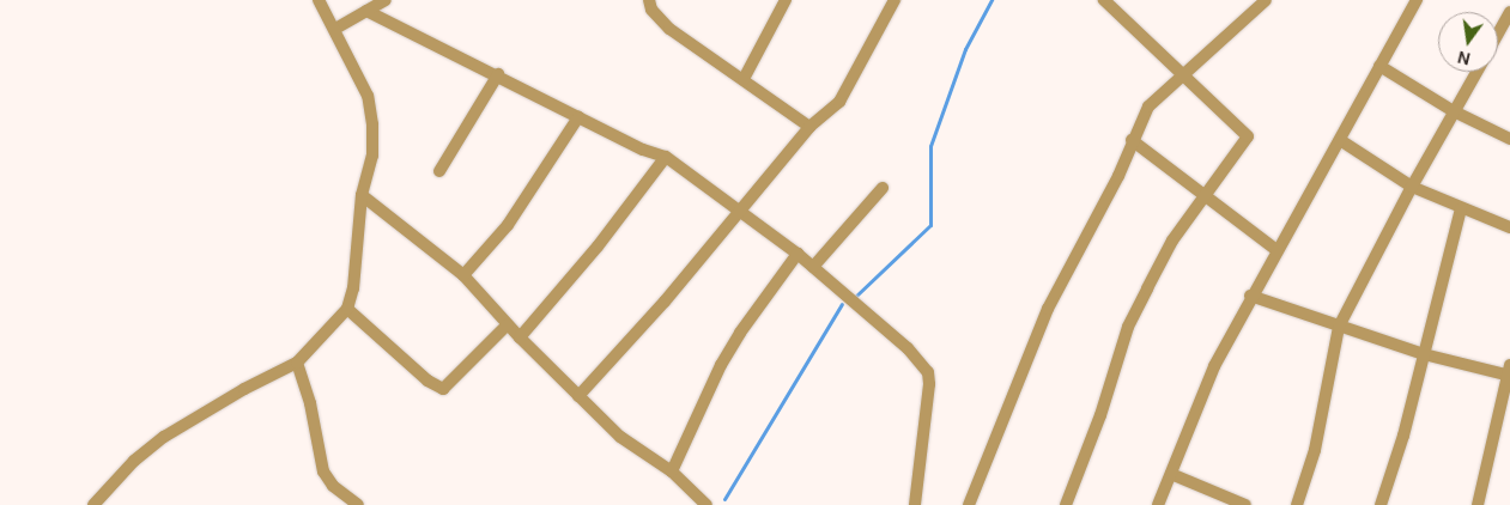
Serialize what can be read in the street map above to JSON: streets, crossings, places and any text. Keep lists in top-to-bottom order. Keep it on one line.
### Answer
{"north":"bottom"}
